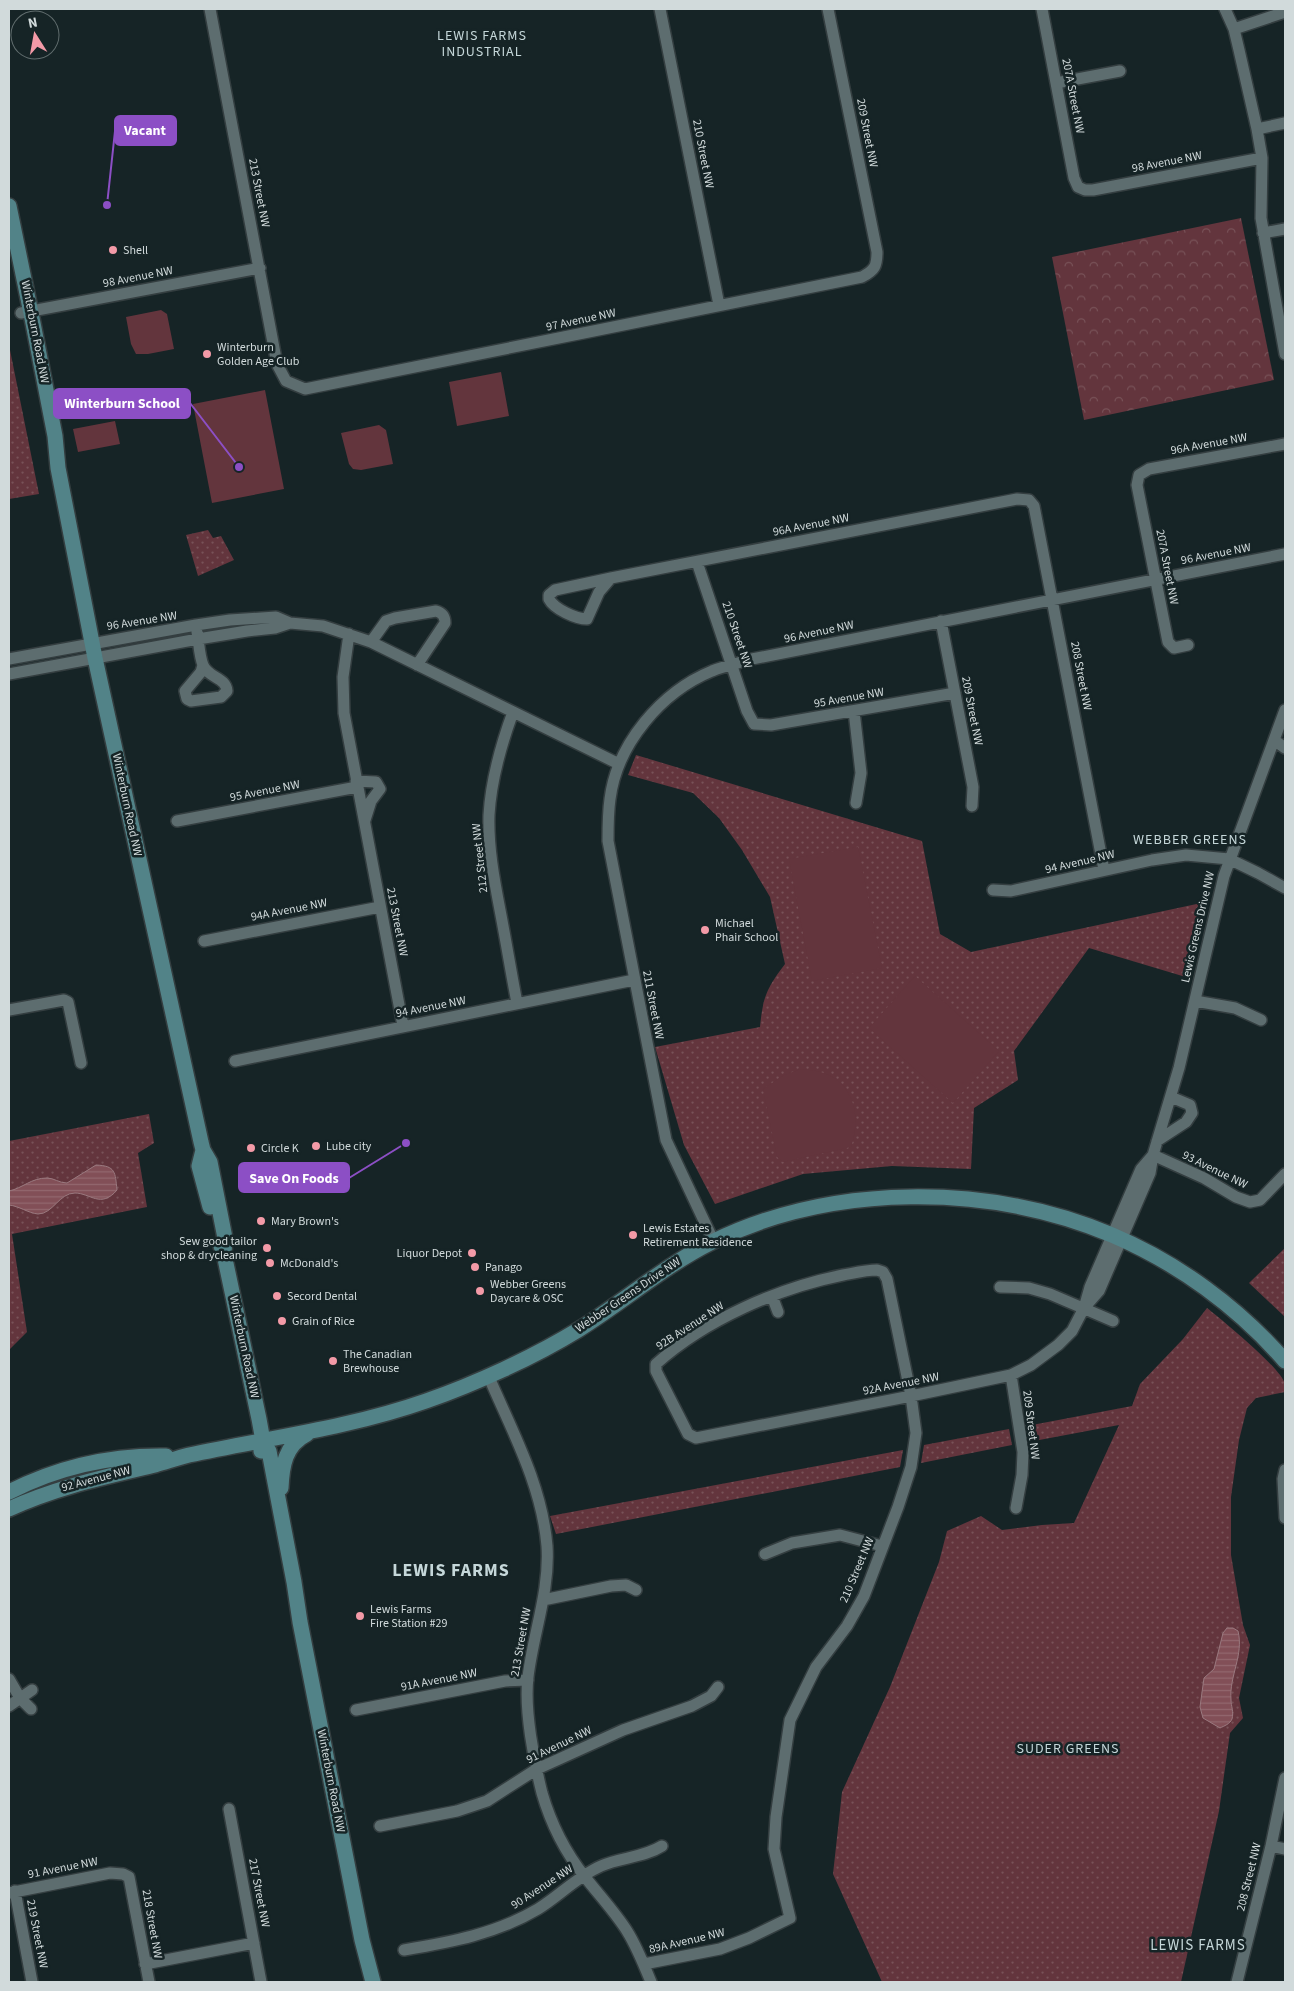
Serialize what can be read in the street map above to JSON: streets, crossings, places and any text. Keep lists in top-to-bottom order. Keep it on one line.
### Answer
{"streets":{"main road":["Winterburn Road NW","Webber Greens Drive NW","92 Avenue NW"],"street":["207A Street NW","209 Street NW","210 Street NW","98 Avenue NW","213 Street NW","97 Avenue NW","96A Avenue NW","96 Avenue NW","208 Street NW","95 Avenue NW","212 Street NW","94 Avenue NW","94A Avenue NW","Lewis Greens Drive NW","211 Street NW","93 Avenue NW","92B Avenue NW","92A Avenue NW","91A Avenue NW","91 Avenue NW","90 Avenue NW","217 Street NW","218 Street NW","219 Street NW","89A Avenue NW"]},"crossings":[["207A Street NW","98 Avenue NW"],["207A Street NW","96A Avenue NW"],["207A Street NW","96 Avenue NW"],["209 Street NW","97 Avenue NW"],["209 Street NW","96 Avenue NW"],["209 Street NW","95 Avenue NW"],["209 Street NW","92A Avenue NW"],["210 Street NW","97 Avenue NW"],["210 Street NW","96A Avenue NW"],["210 Street NW","96 Avenue NW"],["210 Street NW","95 Avenue NW"],["210 Street NW","92B Avenue NW"],["210 Street NW","92A Avenue NW"],["210 Street NW","89A Avenue NW"],["98 Avenue NW","213 Street NW"],["98 Avenue NW","Winterburn Road NW"],["213 Street NW","97 Avenue NW"],["213 Street NW","96 Avenue NW"],["213 Street NW","95 Avenue NW"],["213 Street NW","94 Avenue NW"],["213 Street NW","94A Avenue NW"],["213 Street NW","Webber Greens Drive NW"],["213 Street NW","91A Avenue NW"],["213 Street NW","91 Avenue NW"],["213 Street NW","90 Avenue NW"],["213 Street NW","89A Avenue NW"],["Winterburn Road NW","96 Avenue NW"],["Winterburn Road NW","Webber Greens Drive NW"],["Winterburn Road NW","92 Avenue NW"],["96A Avenue NW","208 Street NW"],["96 Avenue NW","208 Street NW"],["96 Avenue NW","212 Street NW"],["96 Avenue NW","211 Street NW"],["208 Street NW","94 Avenue NW"],["212 Street NW","94 Avenue NW"],["94 Avenue NW","Lewis Greens Drive NW"],["94 Avenue NW","211 Street NW"],["Lewis Greens Drive NW","93 Avenue NW"],["Lewis Greens Drive NW","Webber Greens Drive NW"],["Lewis Greens Drive NW","92A Avenue NW"],["211 Street NW","Webber Greens Drive NW"],["Webber Greens Drive NW","92A Avenue NW"],["Webber Greens Drive NW","92 Avenue NW"],["92B Avenue NW","92A Avenue NW"],["91 Avenue NW","218 Street NW"],["91 Avenue NW","219 Street NW"]],"districts":["LEWIS FARMS INDUSTRIAL","WEBBER GREENS","LEWIS FARMS","SUDER GREENS","LEWIS FARMS"],"places":["Vacant","Shell","Winterburn Golden Age Club","Winterburn School","Michael Phair School","Save On Foods","Lube city","Circle K","Mary Brown's","Lewis Estates Retirement Residence","Sew good tailor shop & drycleaning","Liquor Depot","McDonald's","Panago","Webber Greens Daycare & OSC","Secord Dental","Grain of Rice","The Canadian Brewhouse","Lewis Farms Fire Station #29"],"north":"top"}
